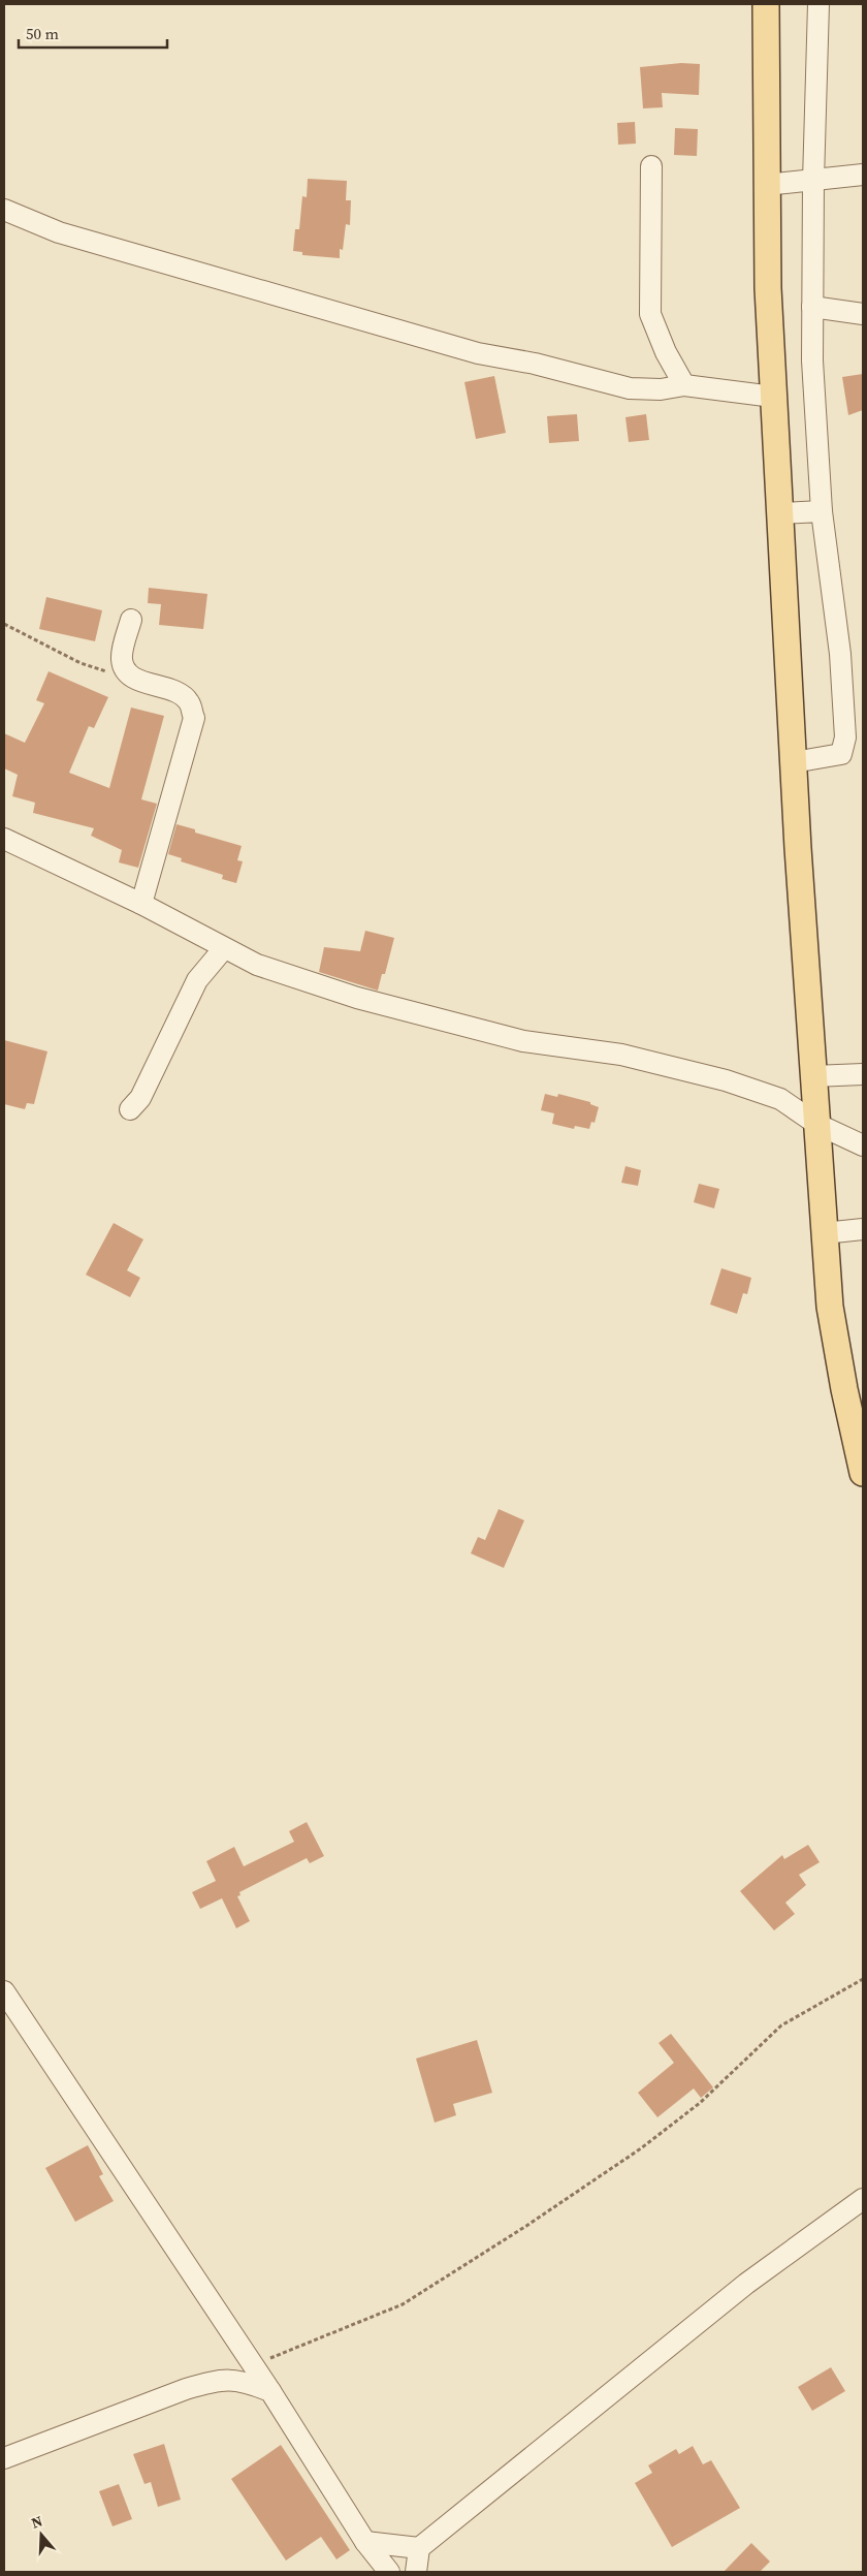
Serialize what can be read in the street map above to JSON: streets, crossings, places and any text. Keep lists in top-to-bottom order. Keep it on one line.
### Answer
{"scale_bar":"50 m","north":"top"}
